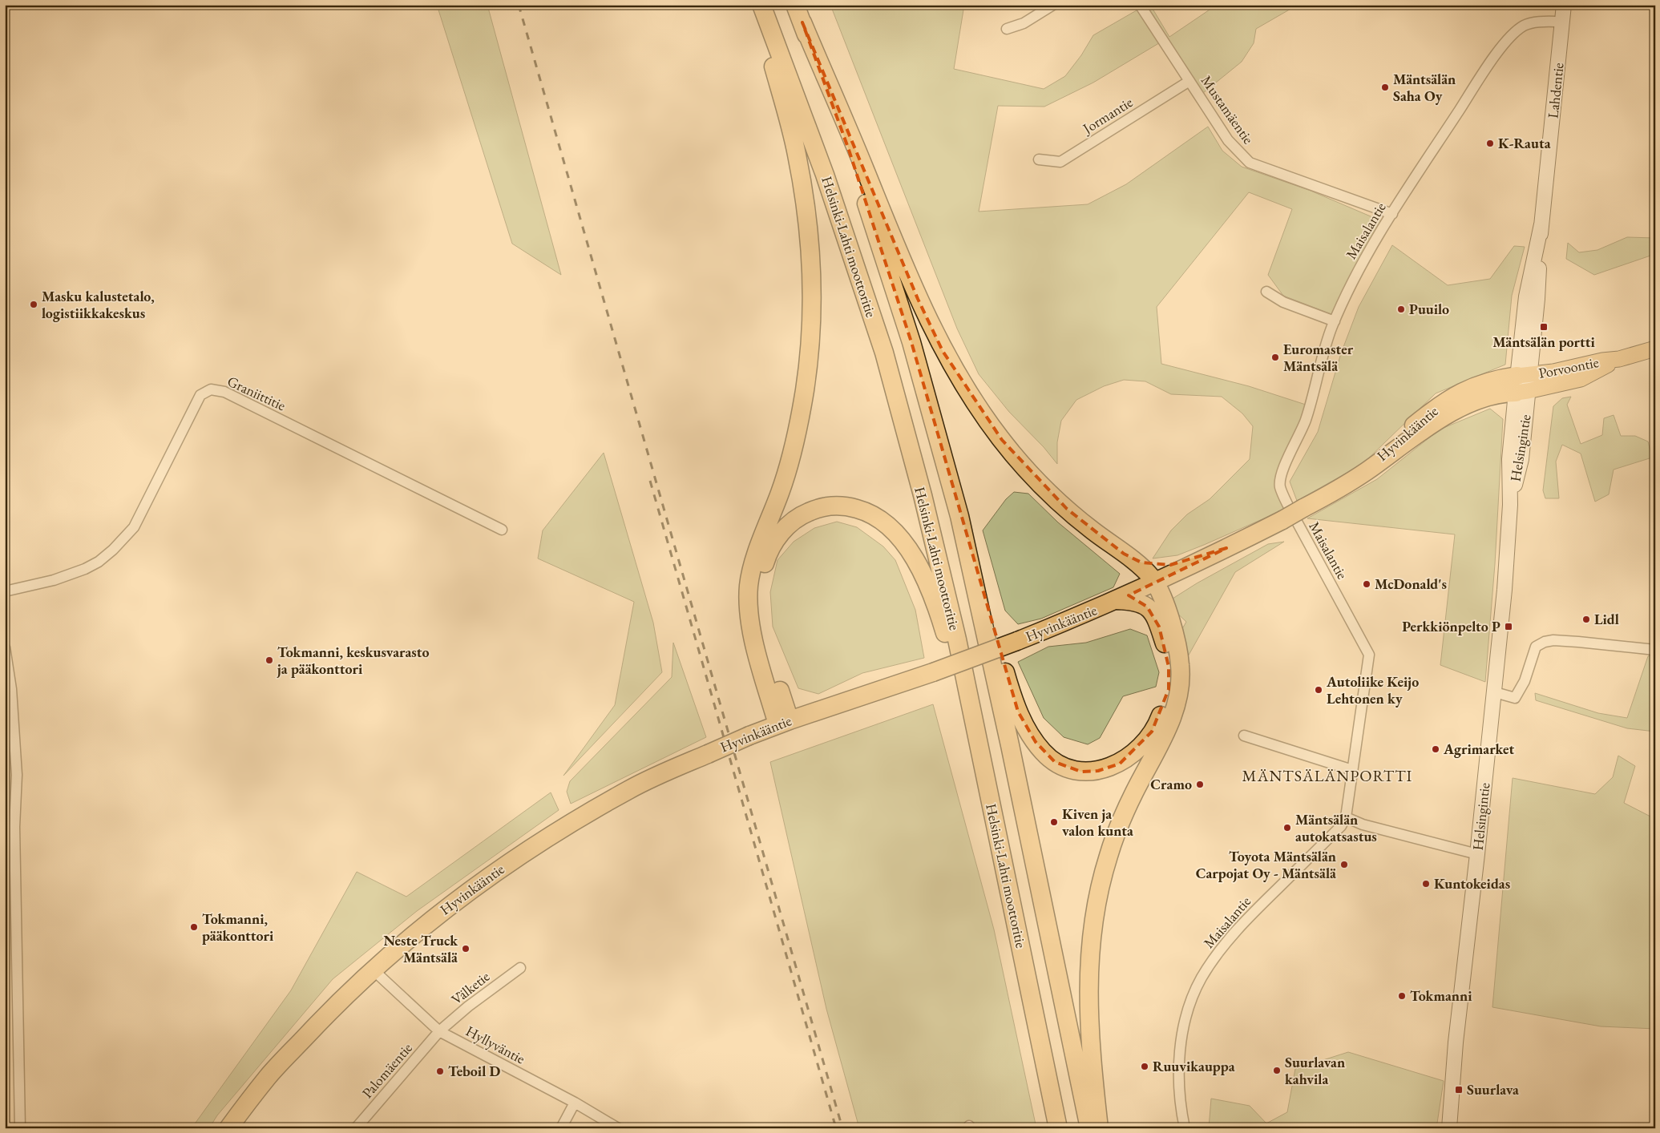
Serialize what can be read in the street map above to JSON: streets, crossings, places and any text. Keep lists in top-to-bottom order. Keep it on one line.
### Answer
{"streets":{"highway":["Helsinki-Lahti moottoritie","Hyvinkääntie"],"main road":["Lahdentie","Porvoontie","Helsingintie"],"street":["Mustamäentie","Jormantie","Maisalantie","Graniittitie","Välketie","Hyllyväntie","Palomäentie"]},"crossings":[["Lahdentie","Maisalantie"],["Lahdentie","Porvoontie"],["Lahdentie","Hyvinkääntie"],["Lahdentie","Helsingintie"],["Mustamäentie","Jormantie"],["Mustamäentie","Maisalantie"],["Porvoontie","Hyvinkääntie"],["Porvoontie","Helsingintie"],["Hyvinkääntie","Helsingintie"],["Hyvinkääntie","Hyllyväntie"],["Välketie","Hyllyväntie"],["Välketie","Palomäentie"],["Hyllyväntie","Palomäentie"]],"districts":["MÄNTSÄLÄNPORTTI"],"places":{"other":["Mäntsälän Saha Oy","K-Rauta","Masku kalustetalo, logistiikkakeskus","Puuilo","Euromaster Mäntsälä","McDonald's","Lidl","Tokmanni, keskusvarasto ja pääkonttori","Autoliike Keijo Lehtonen ky","Agrimarket","Cramo","Kiven ja valon kunta","Mäntsälän autokatsastus","Toyota Mäntsälän Carpojat Oy - Mäntsälä","Kuntokeidas","Tokmanni, pääkonttori","Neste Truck Mäntsälä","Tokmanni","Ruuvikauppa","Suurlavan kahvila","Teboil D"],"transit":["Mäntsälän portti","Perkkiönpelto P","Suurlava"]}}
